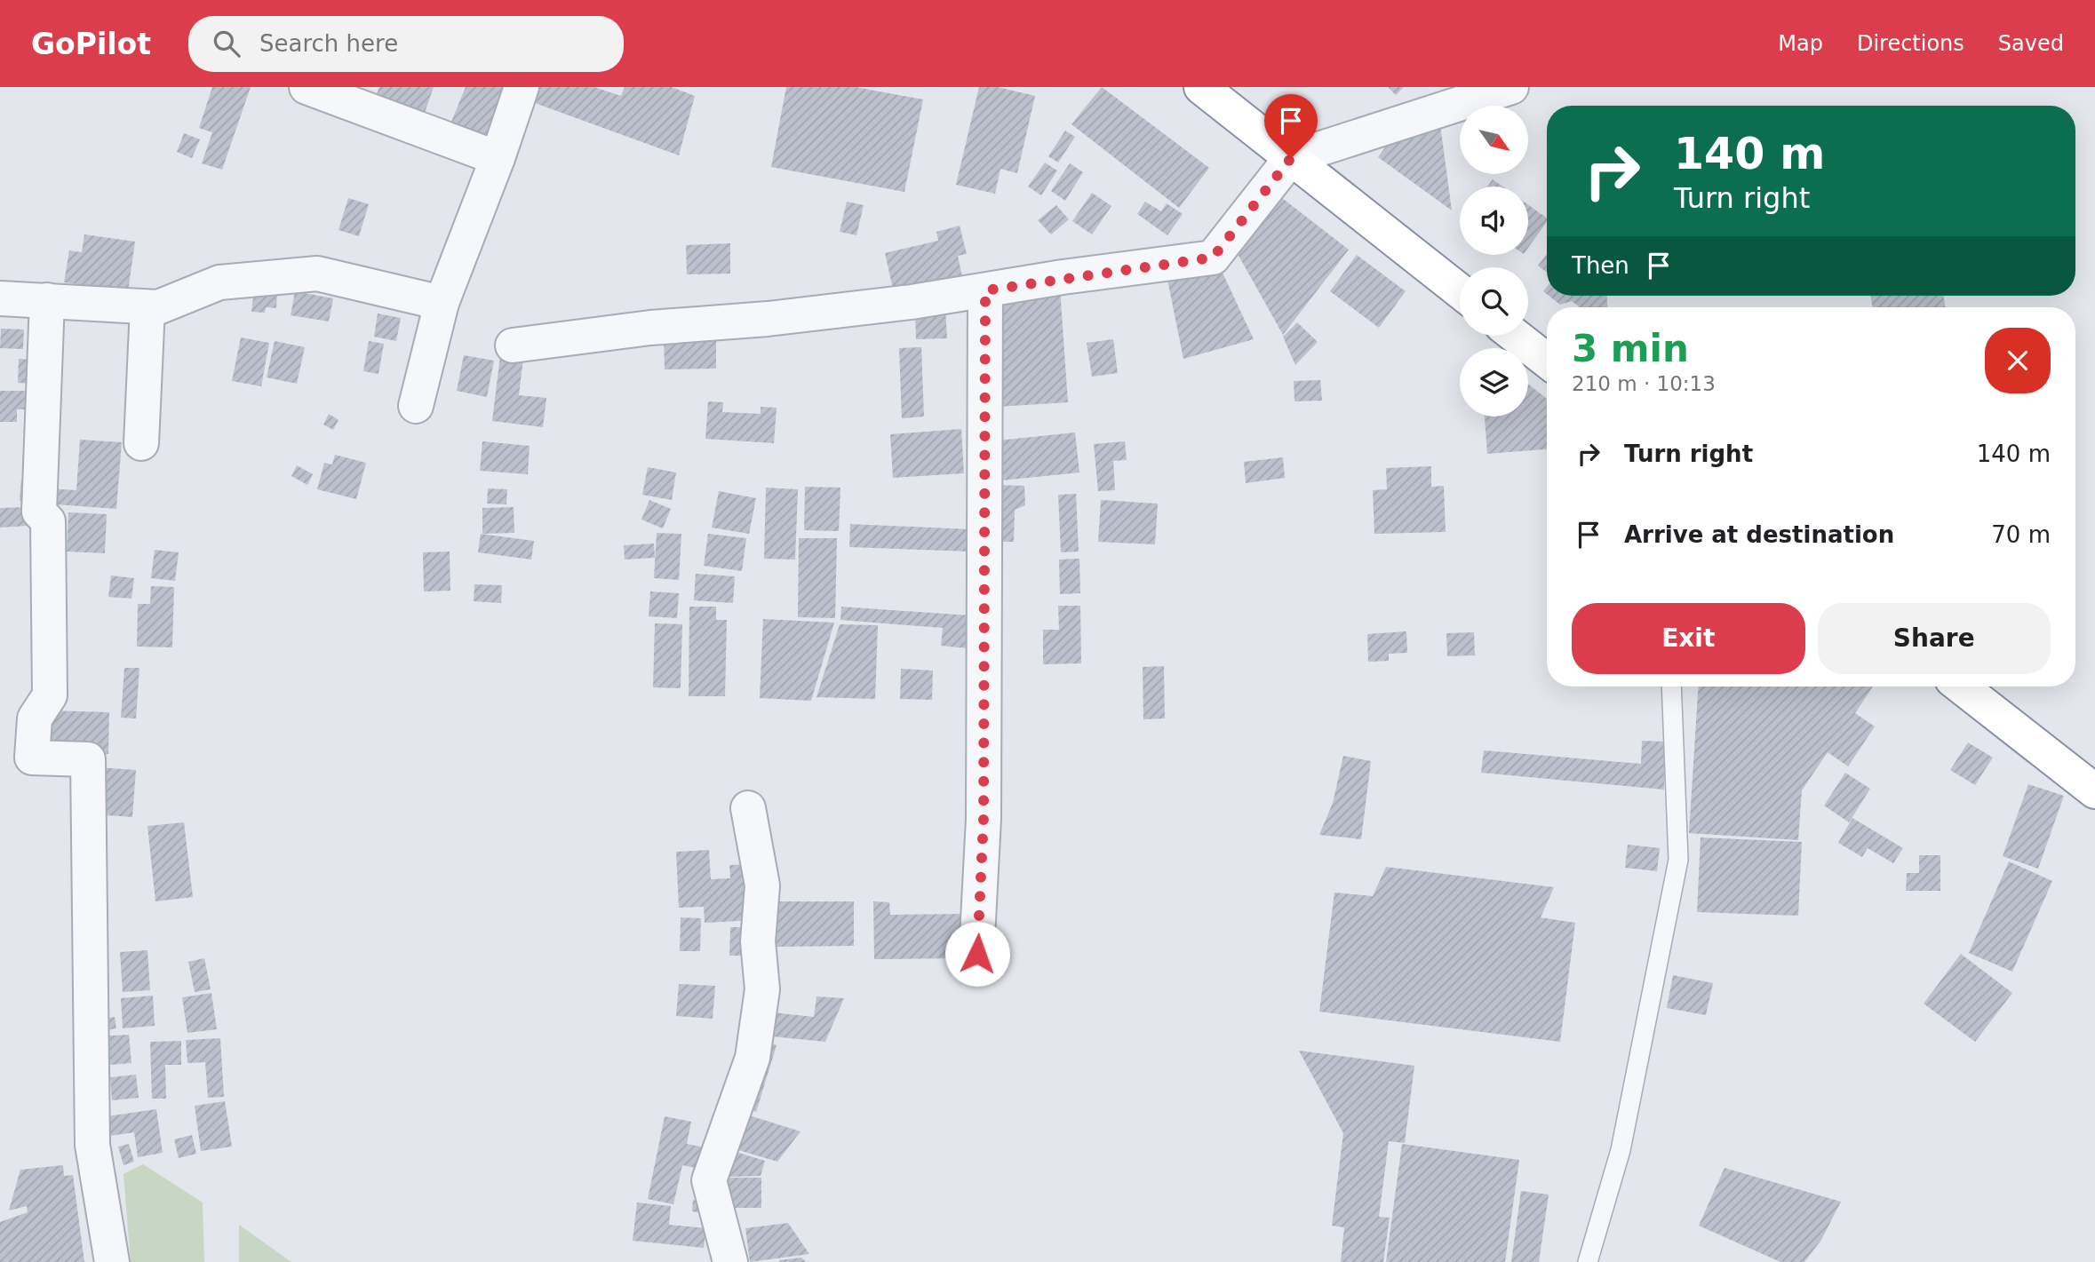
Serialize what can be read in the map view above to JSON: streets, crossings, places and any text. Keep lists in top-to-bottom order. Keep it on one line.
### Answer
{"north":"bottom right","page":{"header":"GoPilot","search":"Search here","nav":["Map","Directions","Saved"],"turn":["140 m","Turn right"],"then":"Then","heading":["3 min","210 m · 10:13"],"list":[{"name":"Turn right","value":"140 m"},{"name":"Arrive at destination","value":"70 m"}],"buttons":["Exit","Share"]}}
